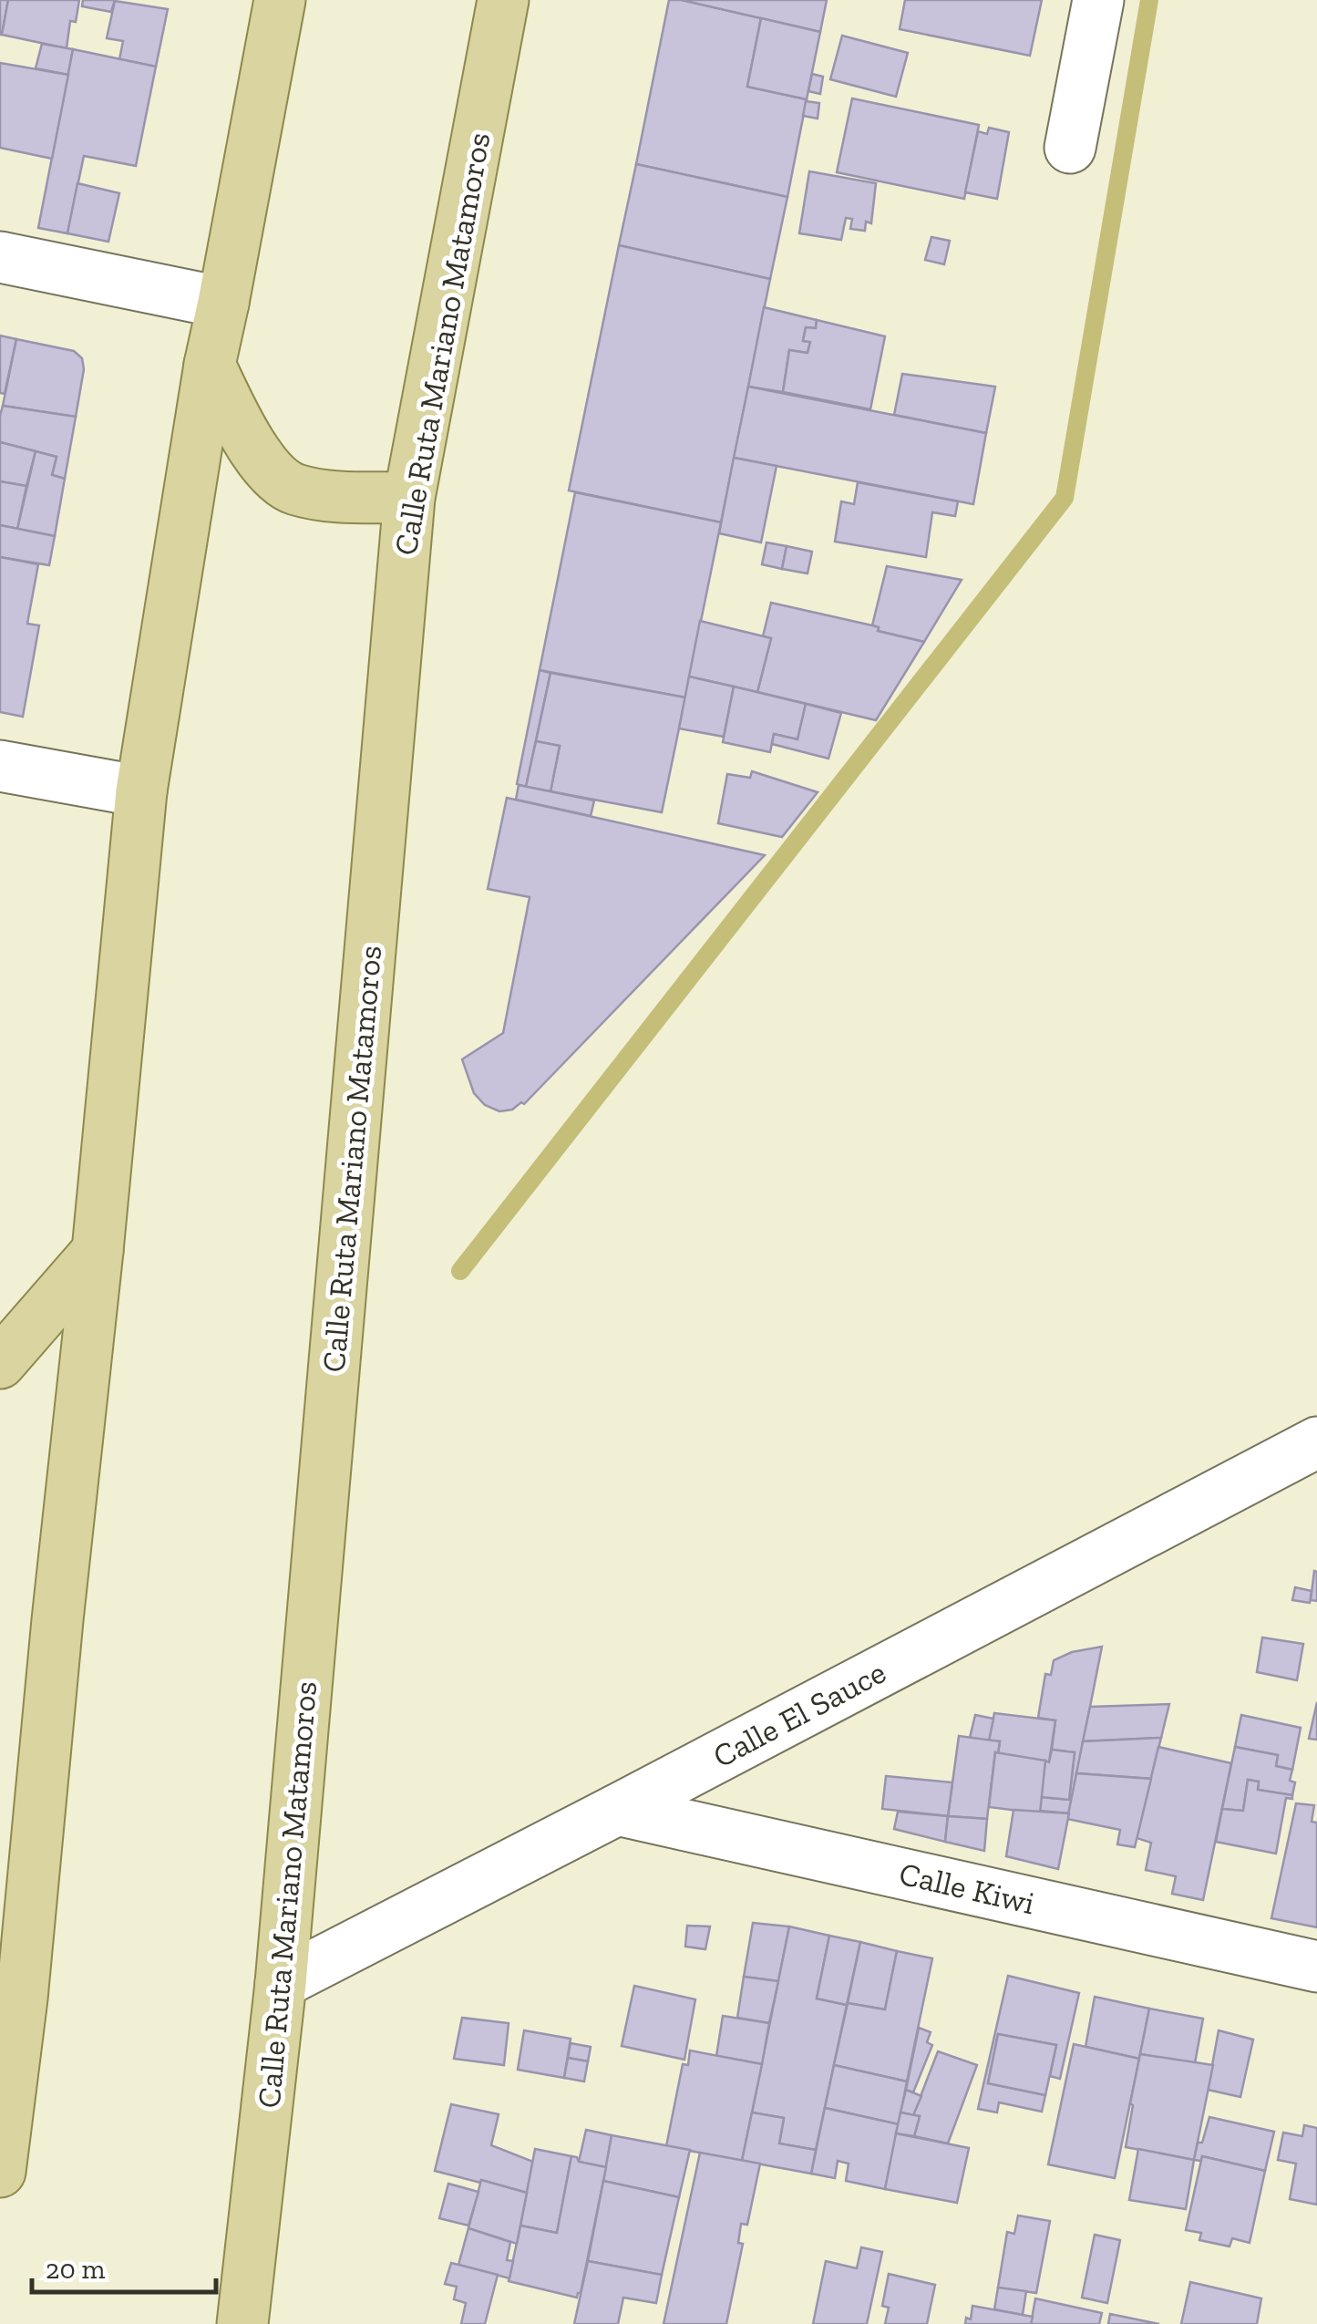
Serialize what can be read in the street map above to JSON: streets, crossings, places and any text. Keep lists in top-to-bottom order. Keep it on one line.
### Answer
{"streets":{"main road":["Calle Ruta Mariano Matamoros"],"street":["Calle El Sauce","Calle Kiwi"]},"crossings":[["Calle Ruta Mariano Matamoros","Calle El Sauce"],["Calle El Sauce","Calle Kiwi"]],"scale_bar":"20 m"}
